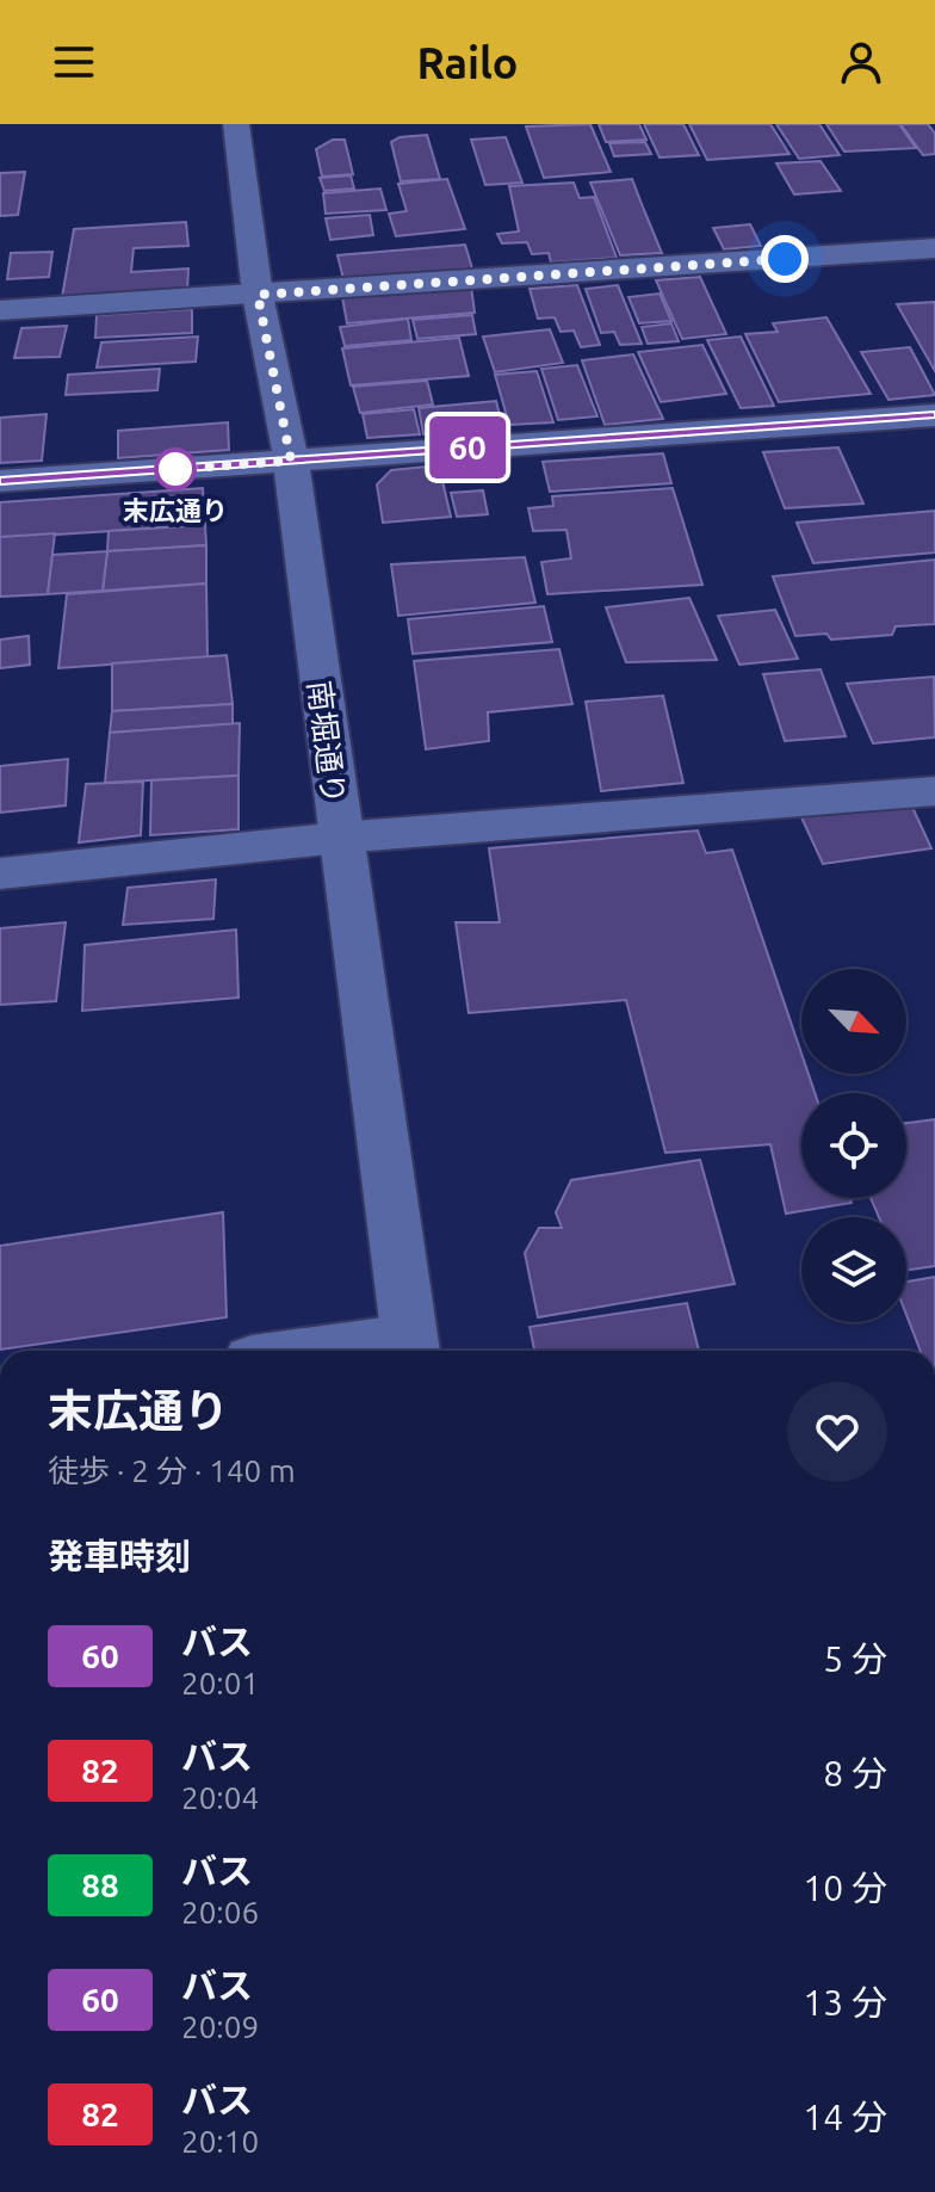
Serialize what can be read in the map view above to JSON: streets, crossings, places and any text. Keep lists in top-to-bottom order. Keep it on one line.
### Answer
{"streets":{"street":["南堀通り"]},"places":["末広通り"],"lines":["bus line 60"],"north":"bottom right","page":{"header":"Railo","on_map":"60","heading":[["末広通り","徒歩 · 2 分 · 140 m"],"発車時刻"],"list":[{"mark":"60","name":"バス","note":"20:01","value":"5 分"},{"mark":"82","name":"バス","note":"20:04","value":"8 分"},{"mark":"88","name":"バス","note":"20:06","value":"10 分"},{"mark":"60","name":"バス","note":"20:09","value":"13 分"},{"mark":"82","name":"バス","note":"20:10","value":"14 分"}]}}
